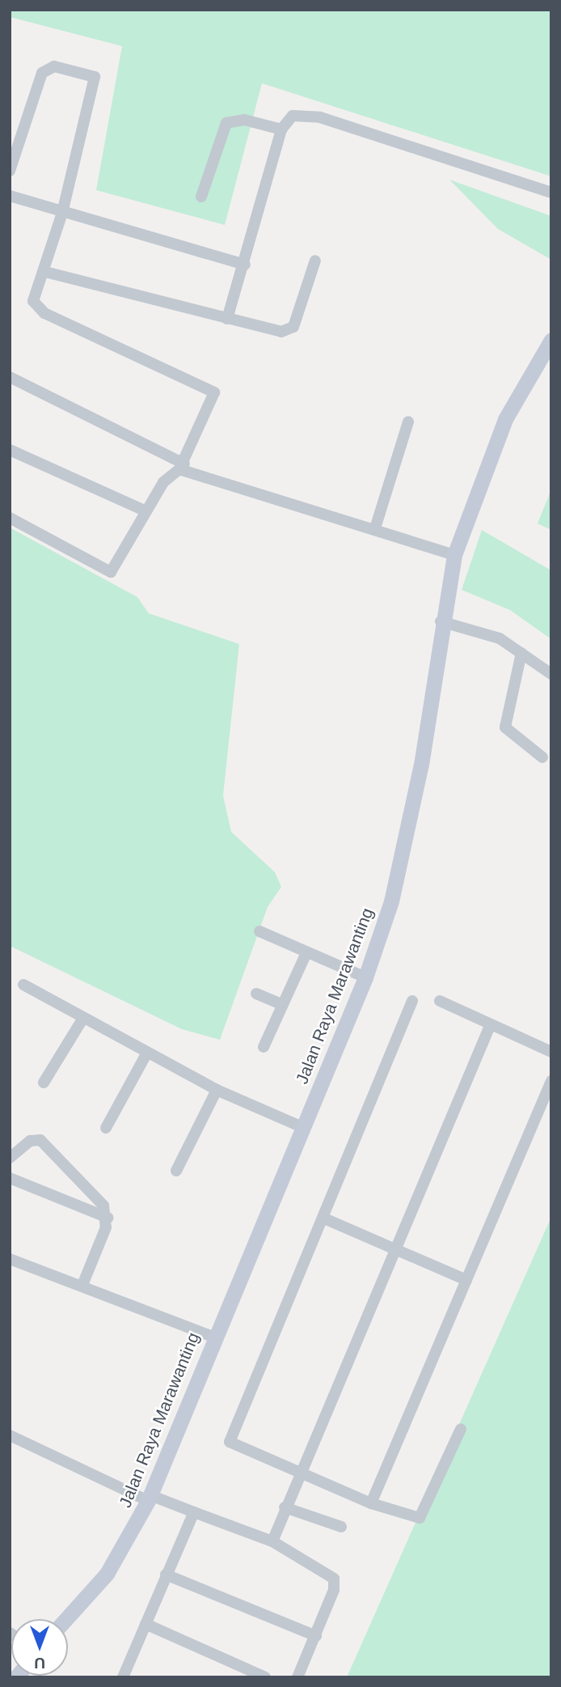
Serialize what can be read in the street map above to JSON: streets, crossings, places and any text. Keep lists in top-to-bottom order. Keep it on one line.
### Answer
{"streets":{"street":["Jalan Raya Marawanting"]},"north":"bottom"}
